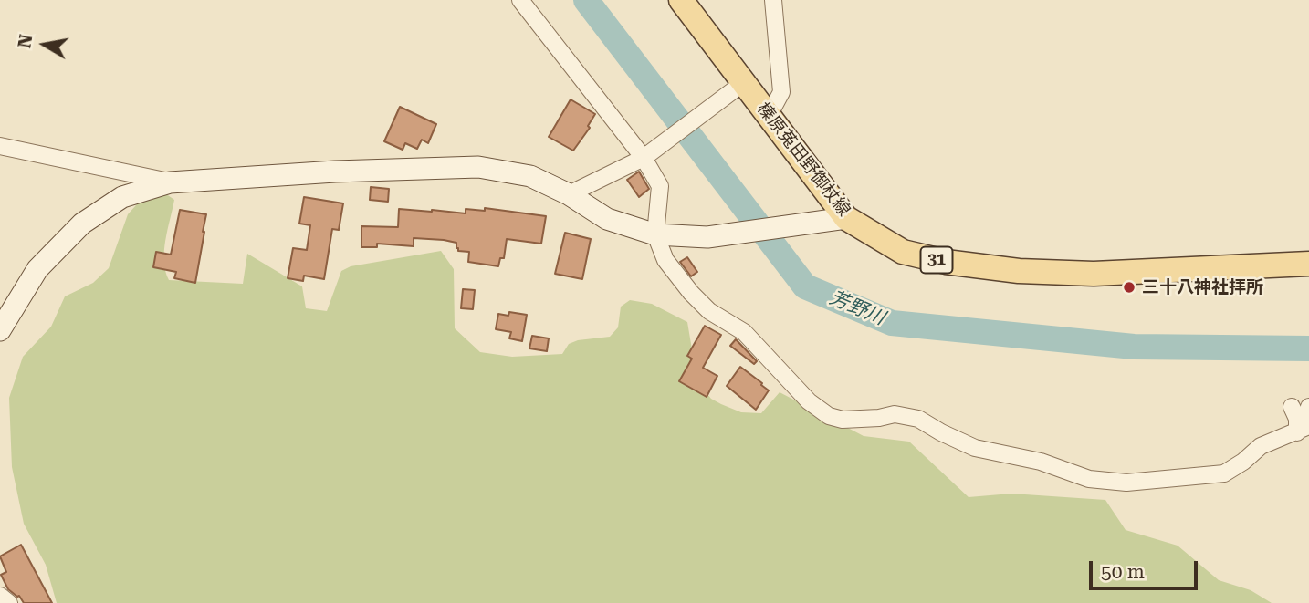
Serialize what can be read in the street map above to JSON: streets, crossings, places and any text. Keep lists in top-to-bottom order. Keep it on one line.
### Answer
{"streets":{"main road":["榛原菟田野御杖線","31"]},"water":["芳野川"],"places":["三十八神社拝所"],"scale_bar":"50 m","north":"left"}
